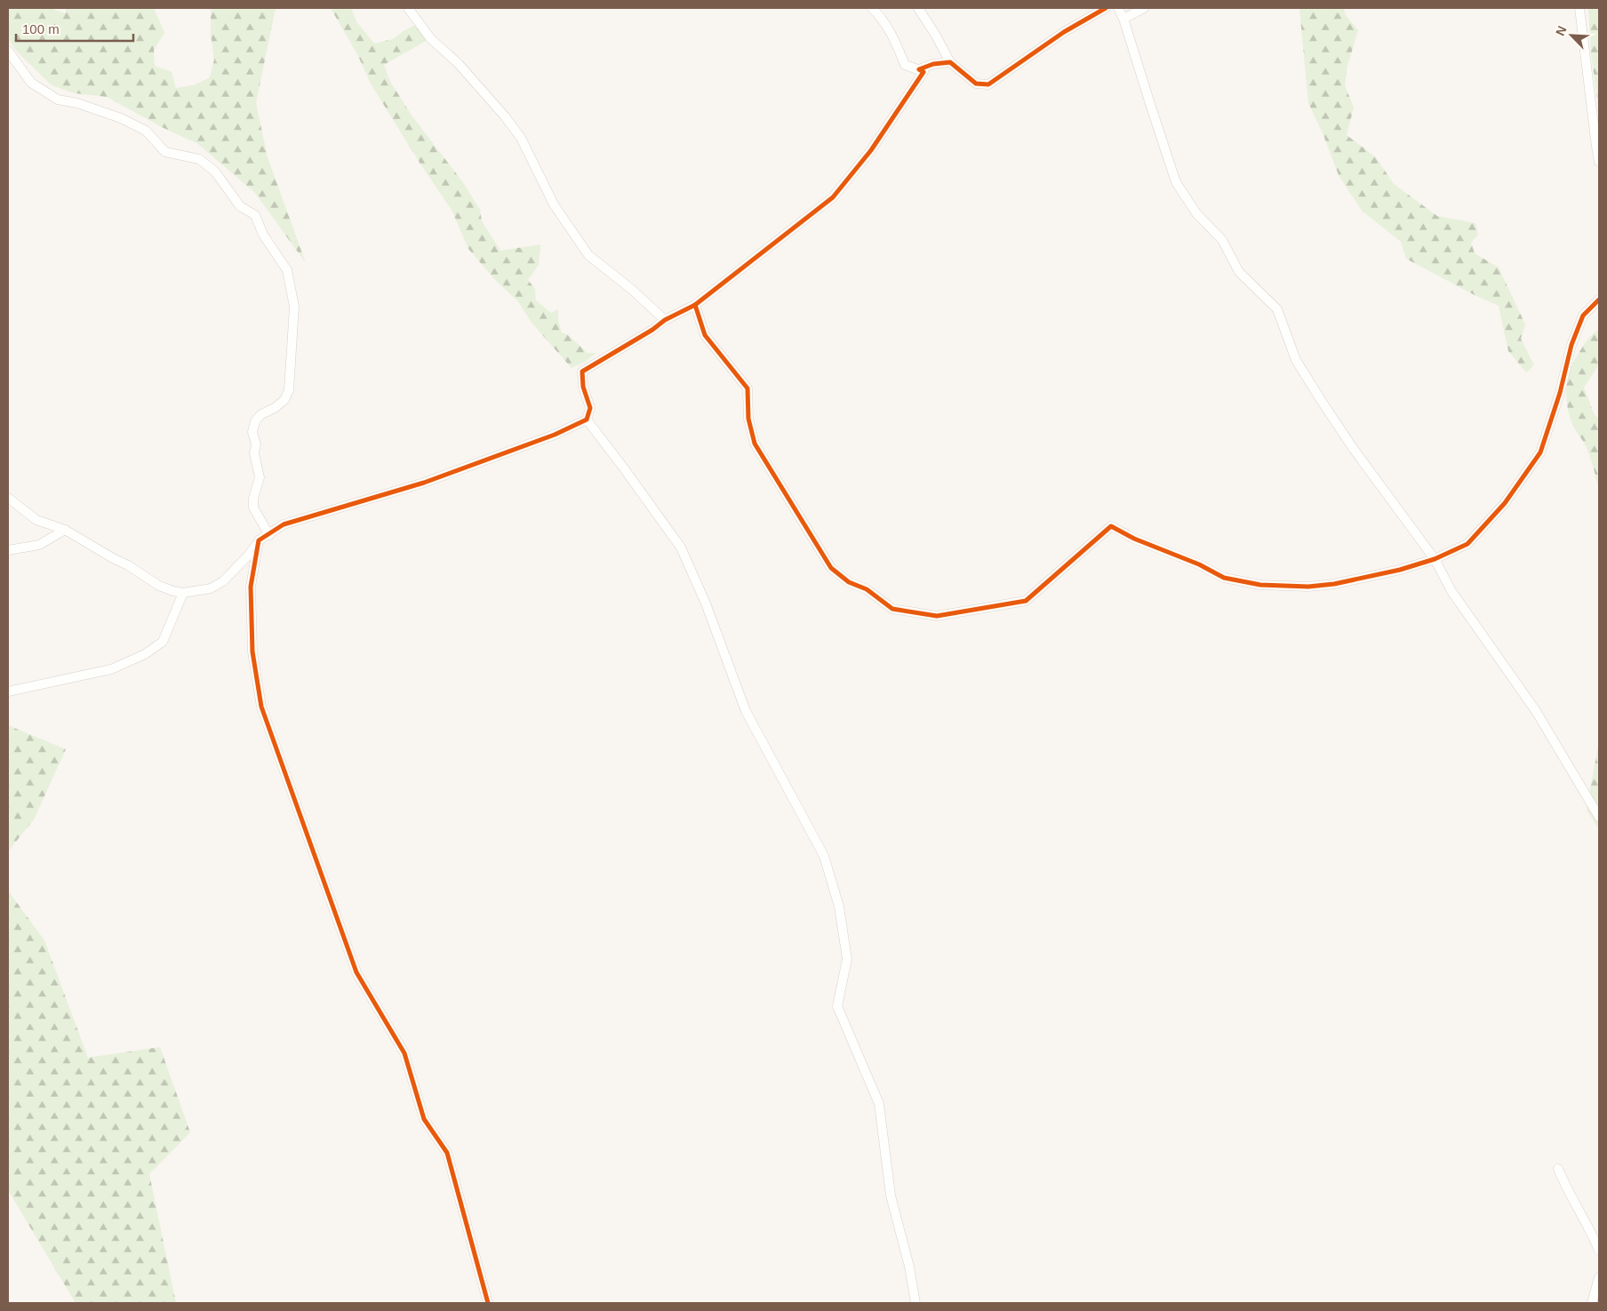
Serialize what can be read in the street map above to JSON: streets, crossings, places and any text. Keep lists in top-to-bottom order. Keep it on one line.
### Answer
{"scale_bar":"100 m","north":"top left"}
